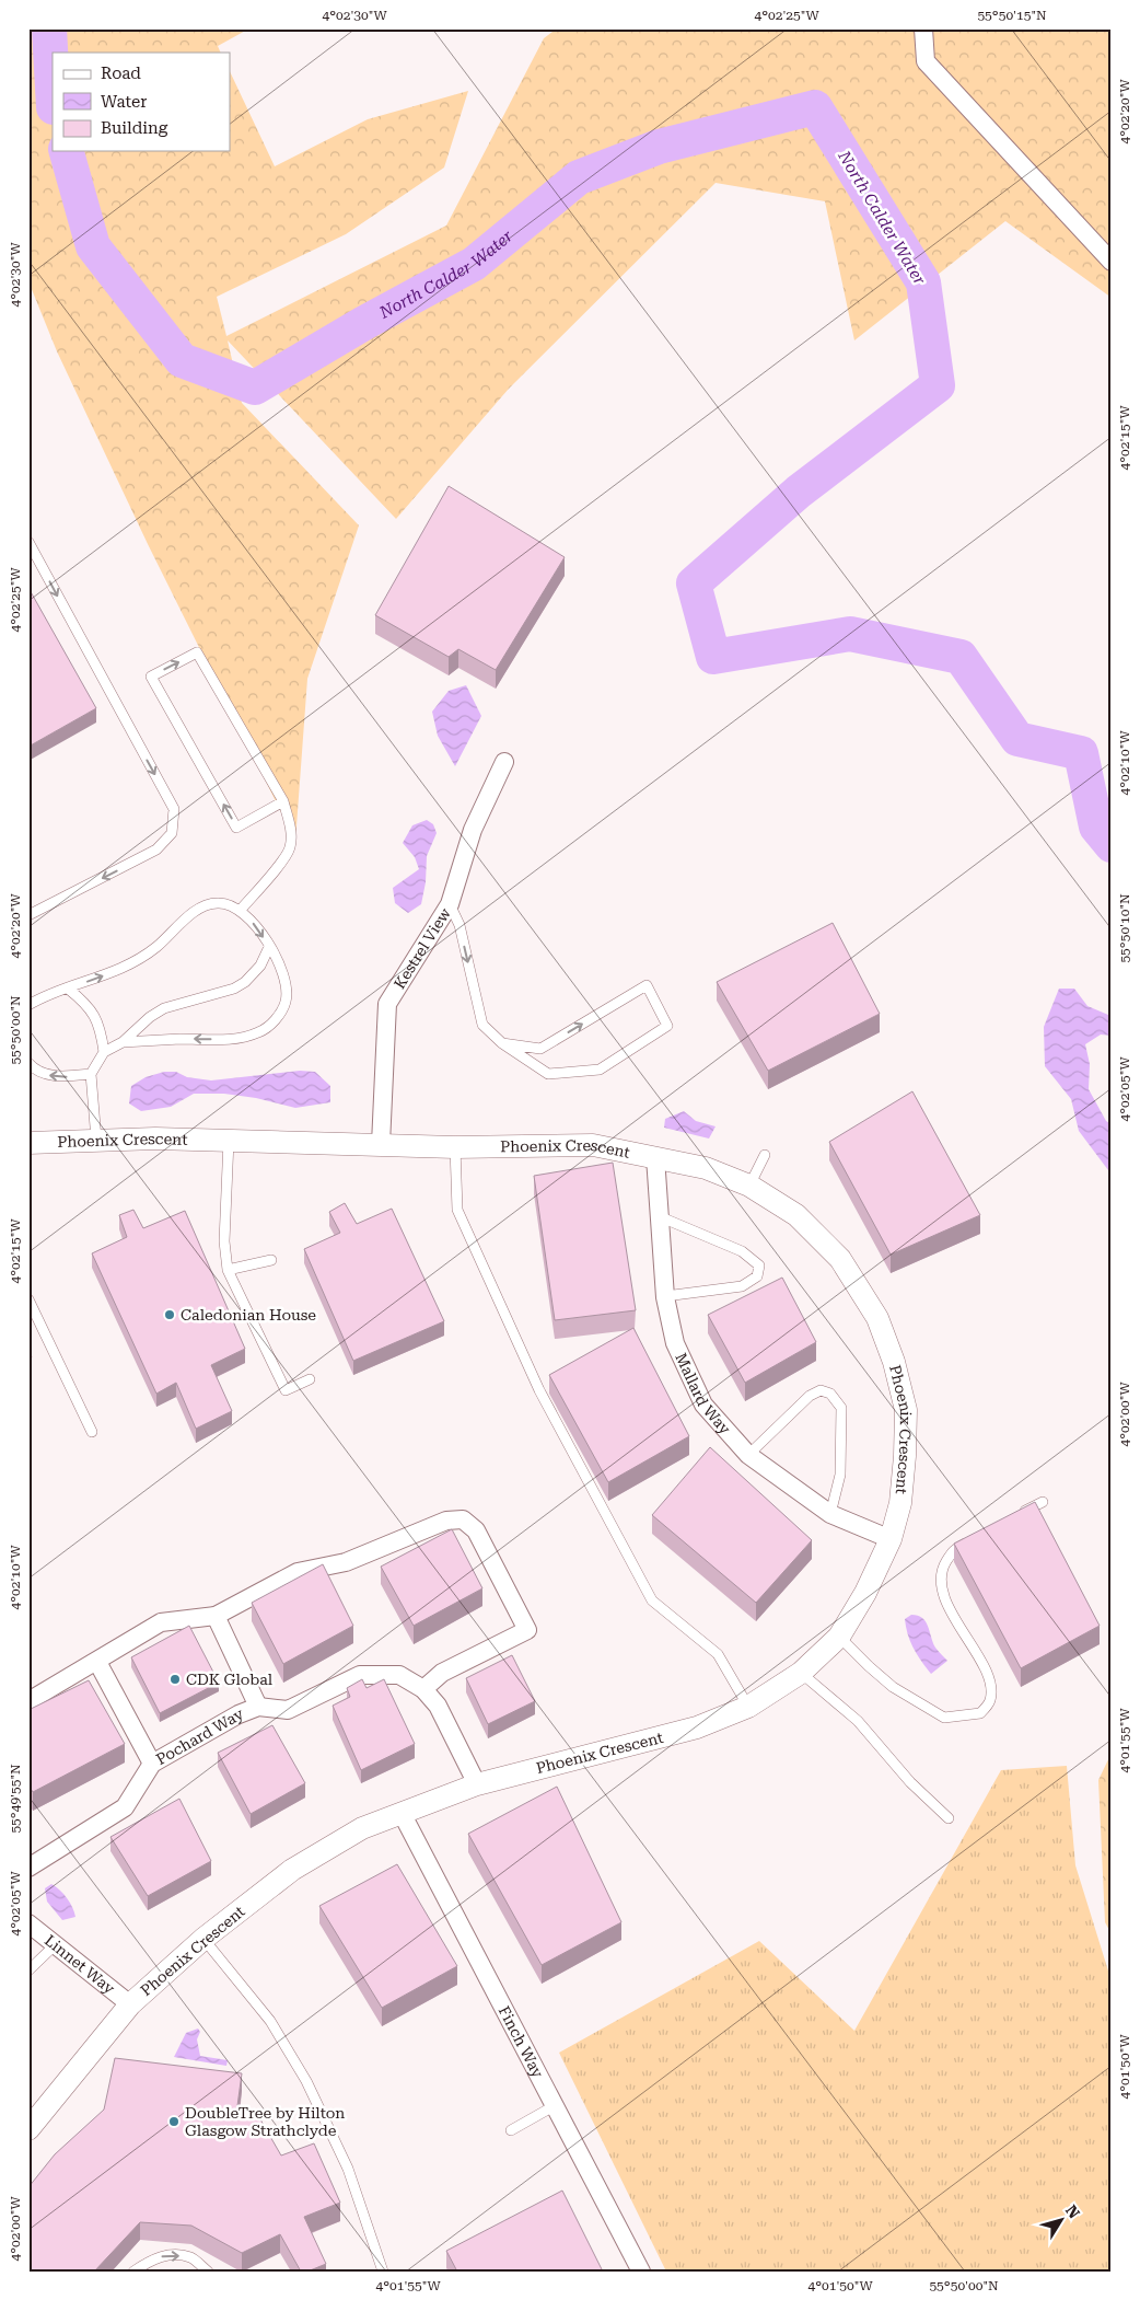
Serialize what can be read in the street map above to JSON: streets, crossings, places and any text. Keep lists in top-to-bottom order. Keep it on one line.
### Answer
{"streets":{"street":["Kestrel View","Phoenix Crescent","Mallard Way","Pochard Way","Linnet Way","Finch Way"]},"crossings":[["Kestrel View","Phoenix Crescent"],["Phoenix Crescent","Mallard Way"],["Phoenix Crescent","Pochard Way"],["Phoenix Crescent","Linnet Way"],["Phoenix Crescent","Finch Way"]],"water":["North Calder Water"],"places":["Caledonian House","CDK Global","DoubleTree by Hilton Glasgow Strathclyde"],"legend":["Road","Water","Building"],"north":"top right","coordinates":["4°02'30\"W","4°02'25\"W","55°50'15\"N","4°02'20\"W","4°02'15\"W","4°02'10\"W","55°50'10\"N","55°50'00\"N","4°02'05\"W","4°02'00\"W","4°01'55\"W","55°49'55\"N","4°01'50\"W"]}
